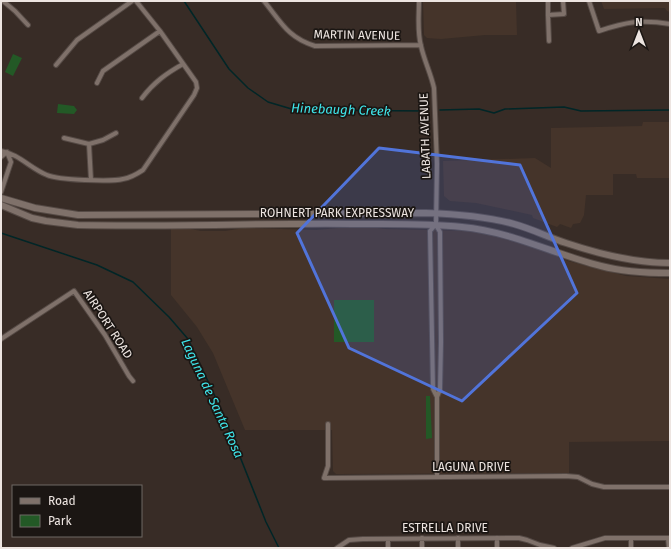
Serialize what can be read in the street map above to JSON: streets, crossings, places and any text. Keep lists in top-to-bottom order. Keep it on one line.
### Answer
{"streets":{"main road":["ROHNERT PARK EXPRESSWAY"],"street":["MARTIN AVENUE","LABATH AVENUE","AIRPORT ROAD","LAGUNA DRIVE","ESTRELLA DRIVE"]},"crossings":[["MARTIN AVENUE","LABATH AVENUE"],["LABATH AVENUE","ROHNERT PARK EXPRESSWAY"],["LABATH AVENUE","LAGUNA DRIVE"]],"water":["Hinebaugh Creek","Laguna de Santa Rosa"],"legend":["Road","Park"],"north":"top"}
